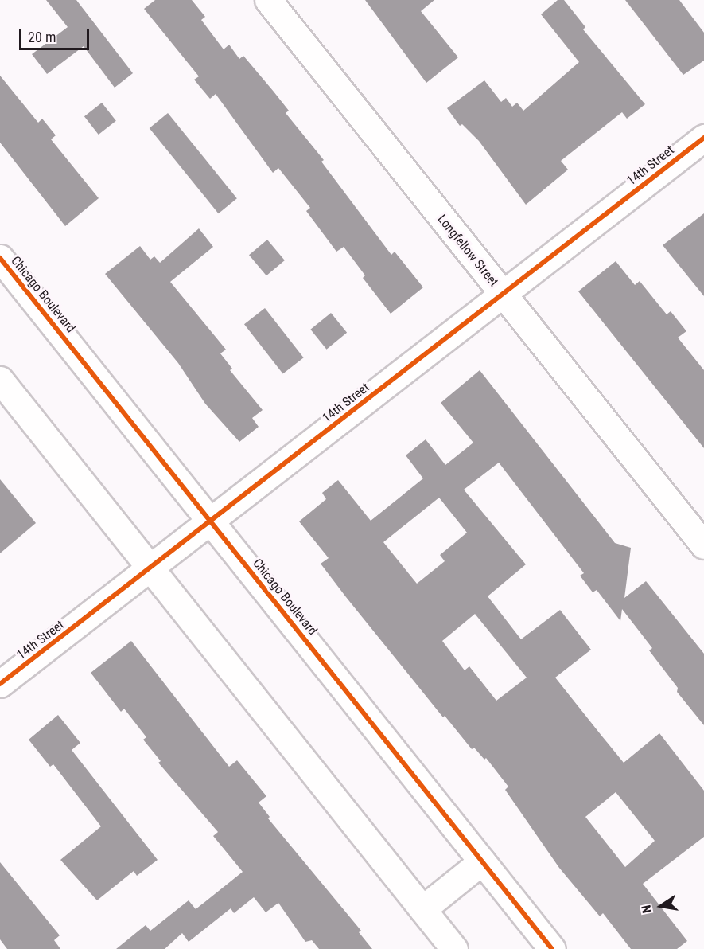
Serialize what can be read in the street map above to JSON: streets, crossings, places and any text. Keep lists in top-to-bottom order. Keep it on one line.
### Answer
{"streets":{"street":["14th Street","Longfellow Street","Chicago Boulevard"]},"crossings":[["14th Street","Longfellow Street"],["14th Street","Chicago Boulevard"]],"scale_bar":"20 m","north":"left"}
